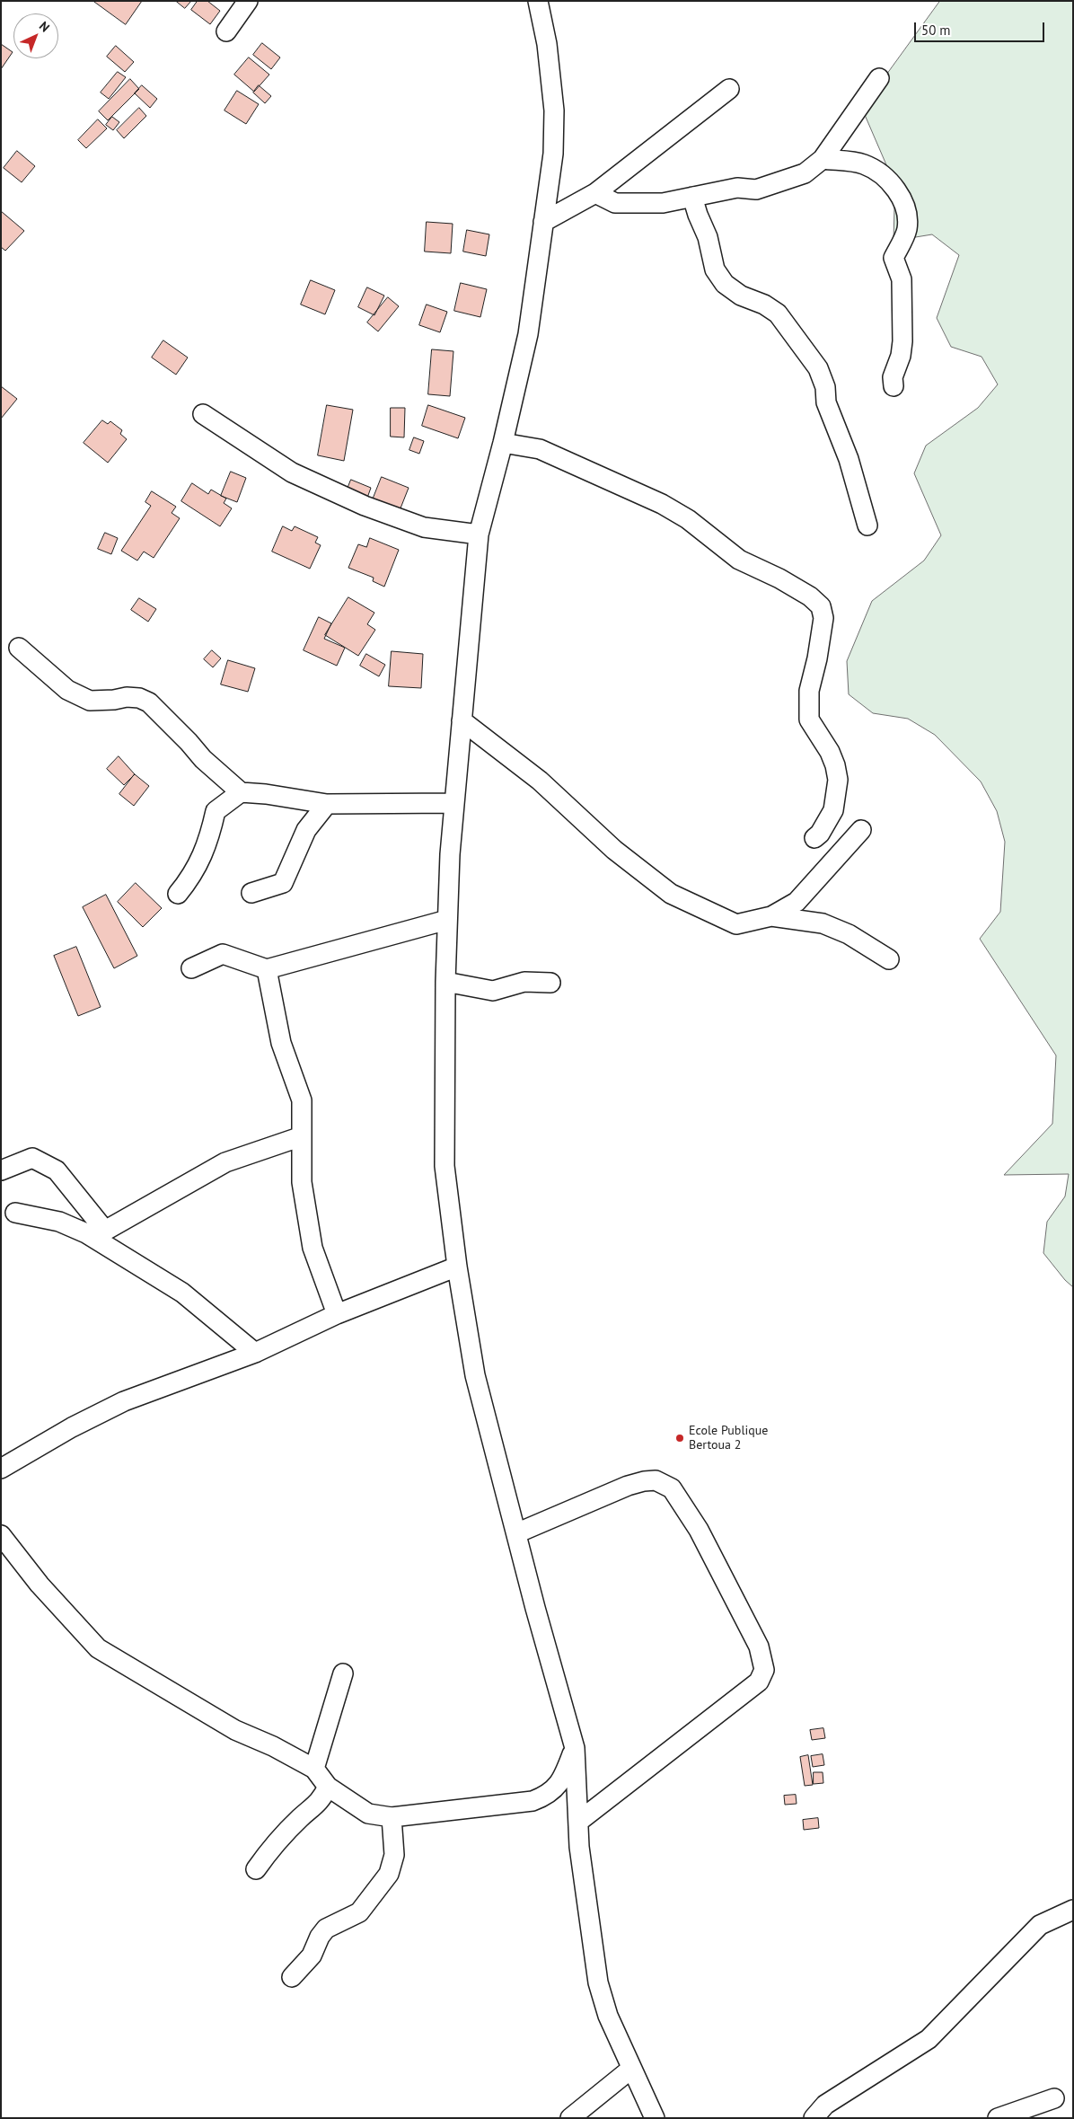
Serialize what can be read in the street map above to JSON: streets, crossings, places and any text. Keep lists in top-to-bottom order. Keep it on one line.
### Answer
{"places":["Ecole Publique Bertoua 2"],"scale_bar":"50 m","north":"top right"}
